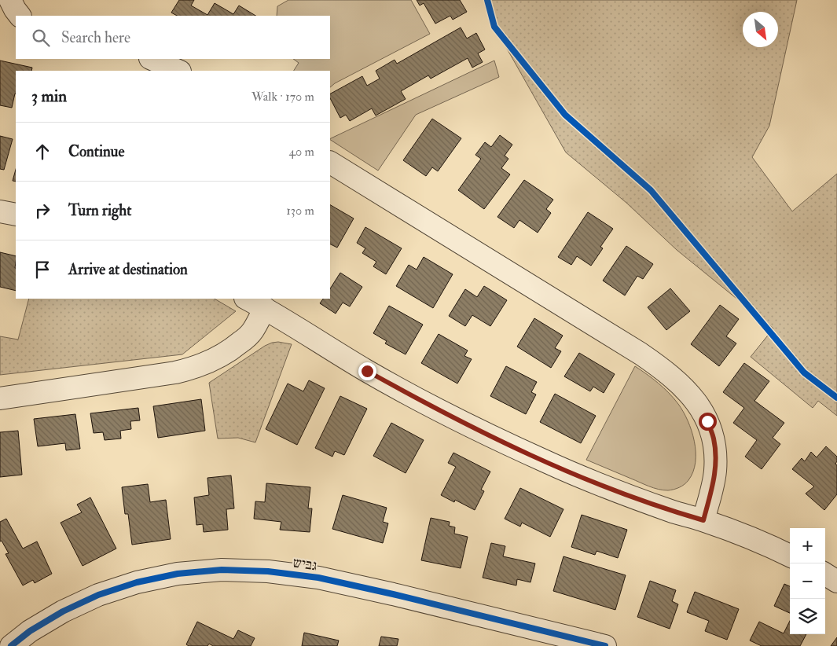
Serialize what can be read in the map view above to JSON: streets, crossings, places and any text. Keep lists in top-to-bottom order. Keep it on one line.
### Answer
{"streets":{"street":["גביש"]},"north":"bottom right","page":{"search":"Search here","heading":["3 min","Walk · 170 m"],"list":[["Continue","40 m"],["Turn right","130 m"],"Arrive at destination"],"map_buttons":["+","−"]}}
